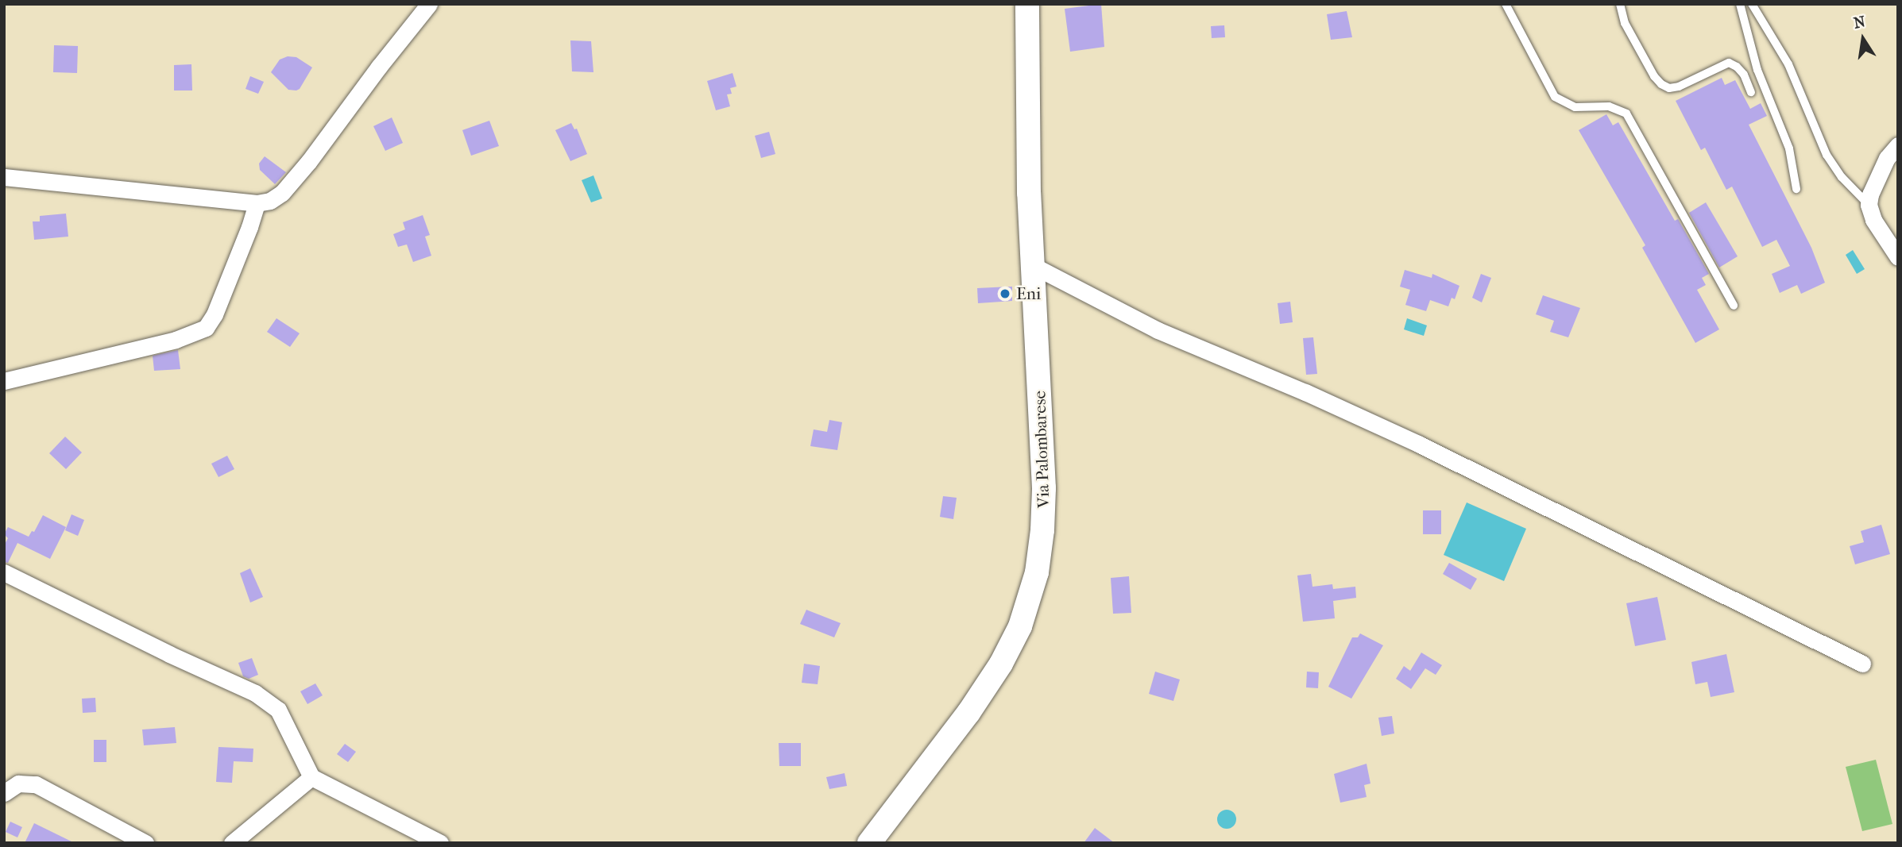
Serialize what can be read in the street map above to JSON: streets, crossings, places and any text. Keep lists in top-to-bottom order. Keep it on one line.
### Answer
{"streets":{"main road":["Via Palombarese"]},"places":["Eni"],"north":"top"}
